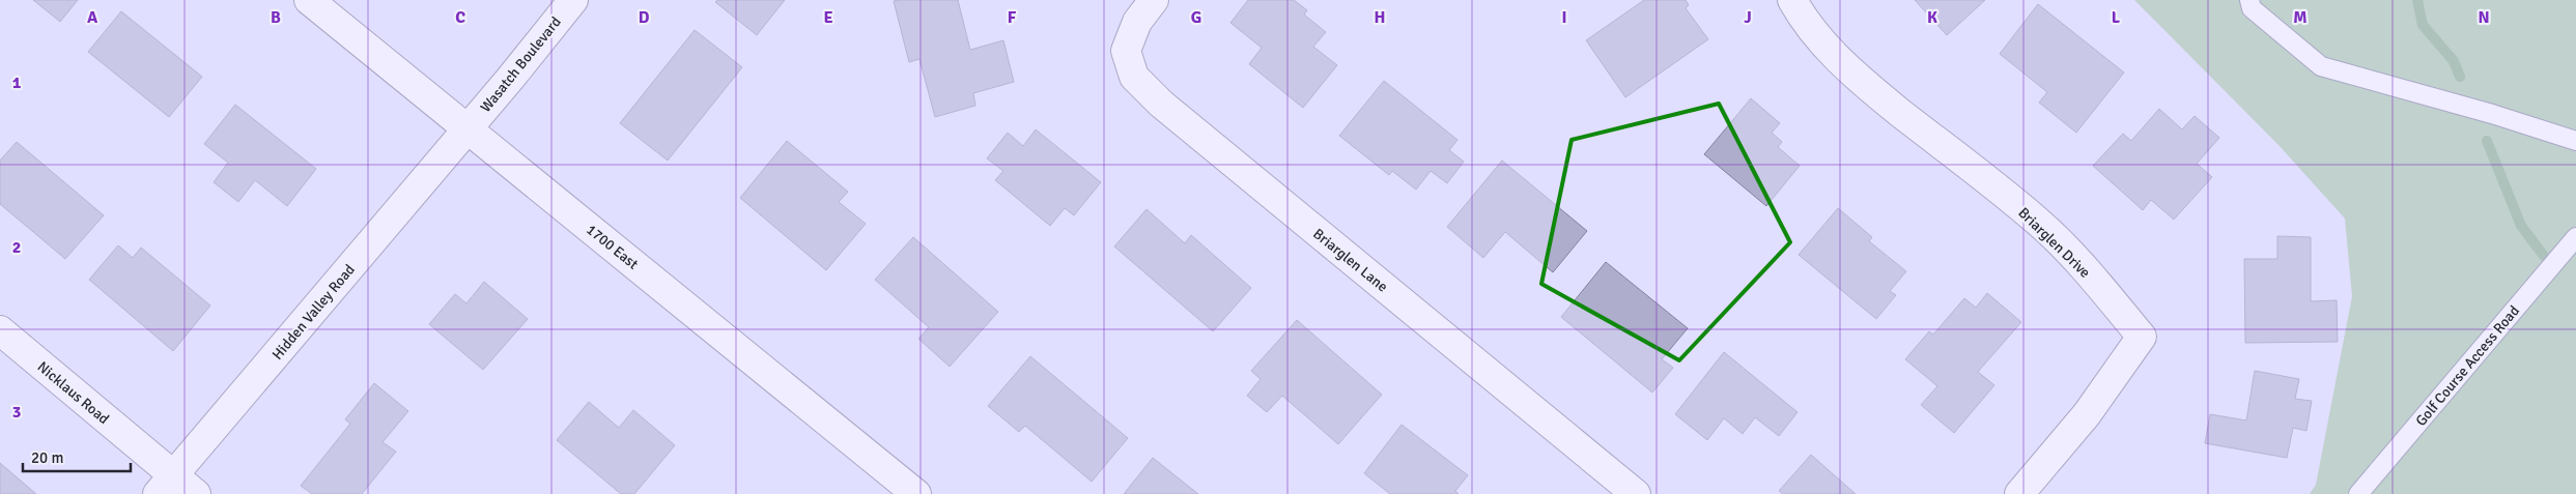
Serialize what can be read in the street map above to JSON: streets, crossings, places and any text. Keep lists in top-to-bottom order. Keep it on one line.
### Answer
{"streets":{"street":["Wasatch Boulevard","Briarglen Drive","1700 East","Briarglen Lane","Hidden Valley Road","Nicklaus Road"],"lane":["Golf Course Access Road"]},"crossings":[["Wasatch Boulevard","1700 East"],["Wasatch Boulevard","Hidden Valley Road"],["1700 East","Hidden Valley Road"],["Hidden Valley Road","Nicklaus Road"]],"scale_bar":"20 m","grid":{"columns":["A","B","C","D","E","F","G","H","I","J","K","L","M","N"],"rows":["1","2","3"]}}
